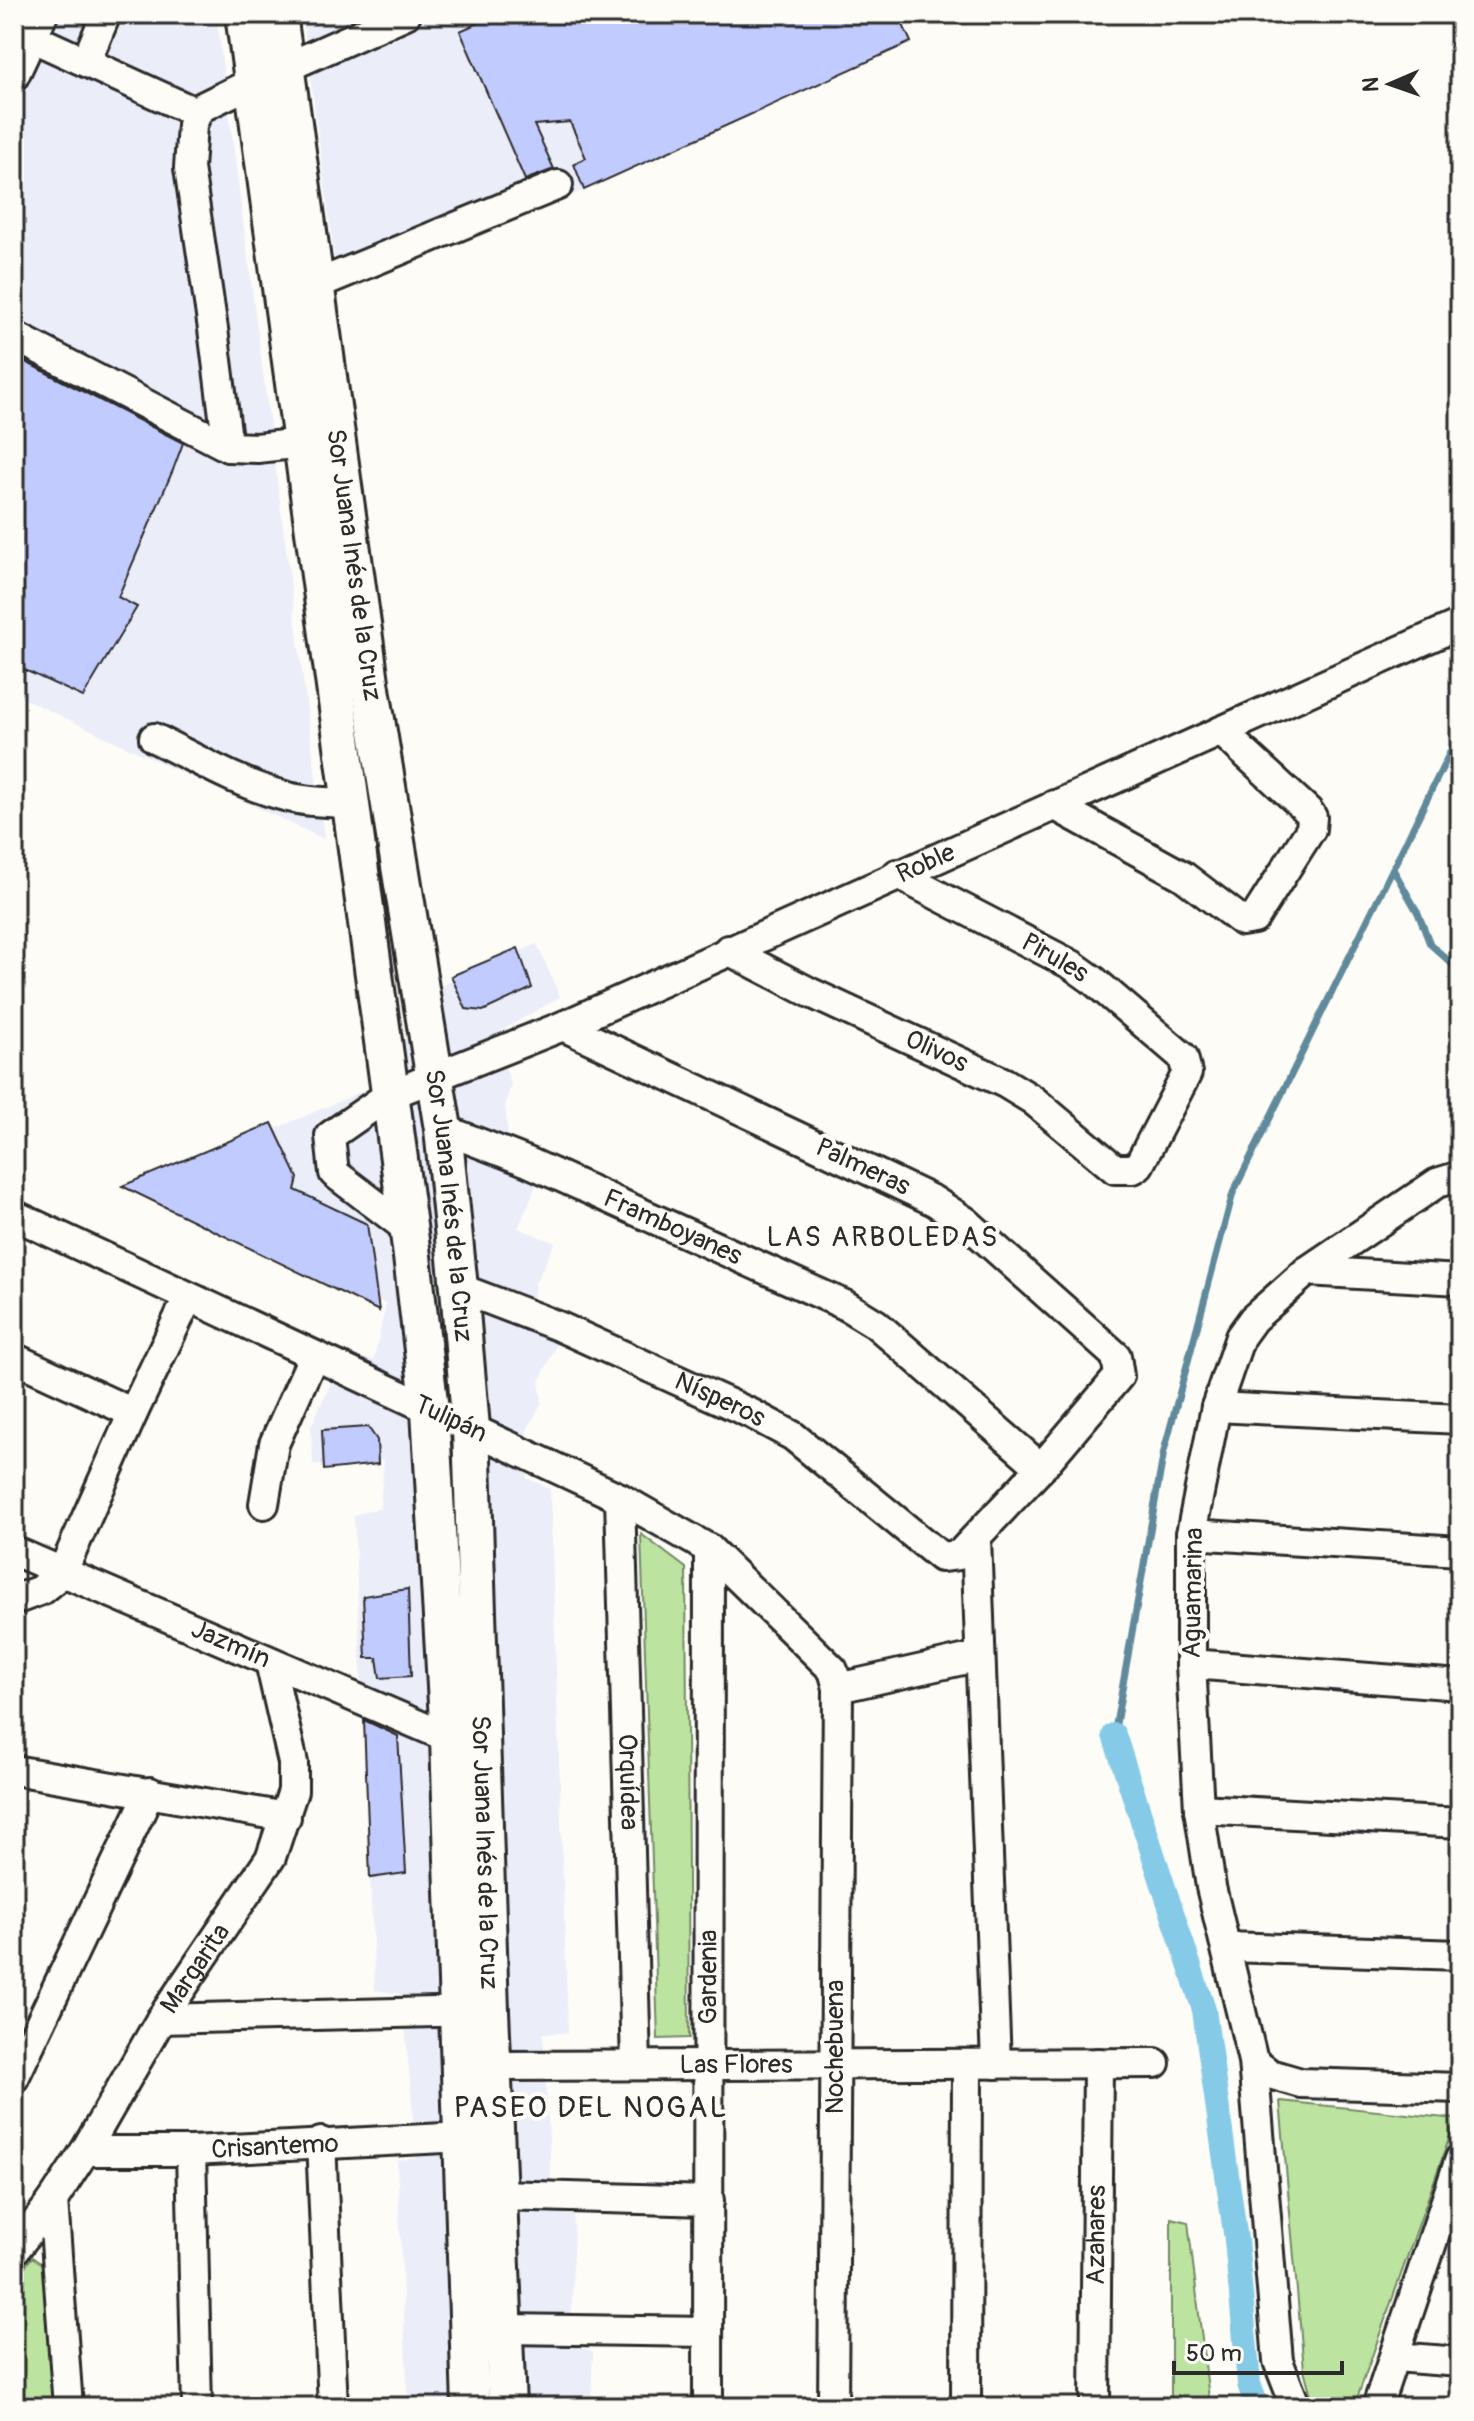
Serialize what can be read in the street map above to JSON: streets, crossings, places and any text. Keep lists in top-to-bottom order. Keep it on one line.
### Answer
{"streets":{"main road":["Sor Juana Inés de la Cruz"],"street":["Roble","Pirules","Olivos","Palmeras","Framboyanes","Nísperos","Tulipán","Aguamarina","Jazmín","Orquídea","Margarita","Gardenia","Nochebuena","Las Flores","Crisantemo","Azahares"]},"crossings":[["Sor Juana Inés de la Cruz","Roble"],["Sor Juana Inés de la Cruz","Framboyanes"],["Sor Juana Inés de la Cruz","Nísperos"],["Sor Juana Inés de la Cruz","Tulipán"],["Sor Juana Inés de la Cruz","Jazmín"],["Sor Juana Inés de la Cruz","Las Flores"],["Sor Juana Inés de la Cruz","Crisantemo"],["Roble","Pirules"],["Roble","Olivos"],["Roble","Palmeras"],["Pirules","Olivos"],["Palmeras","Framboyanes"],["Tulipán","Orquídea"],["Tulipán","Gardenia"],["Tulipán","Nochebuena"],["Jazmín","Margarita"],["Orquídea","Las Flores"],["Margarita","Crisantemo"],["Gardenia","Las Flores"],["Nochebuena","Las Flores"],["Las Flores","Azahares"]],"districts":["LAS ARBOLEDAS","PASEO DEL NOGAL"],"scale_bar":"50 m","north":"left"}
